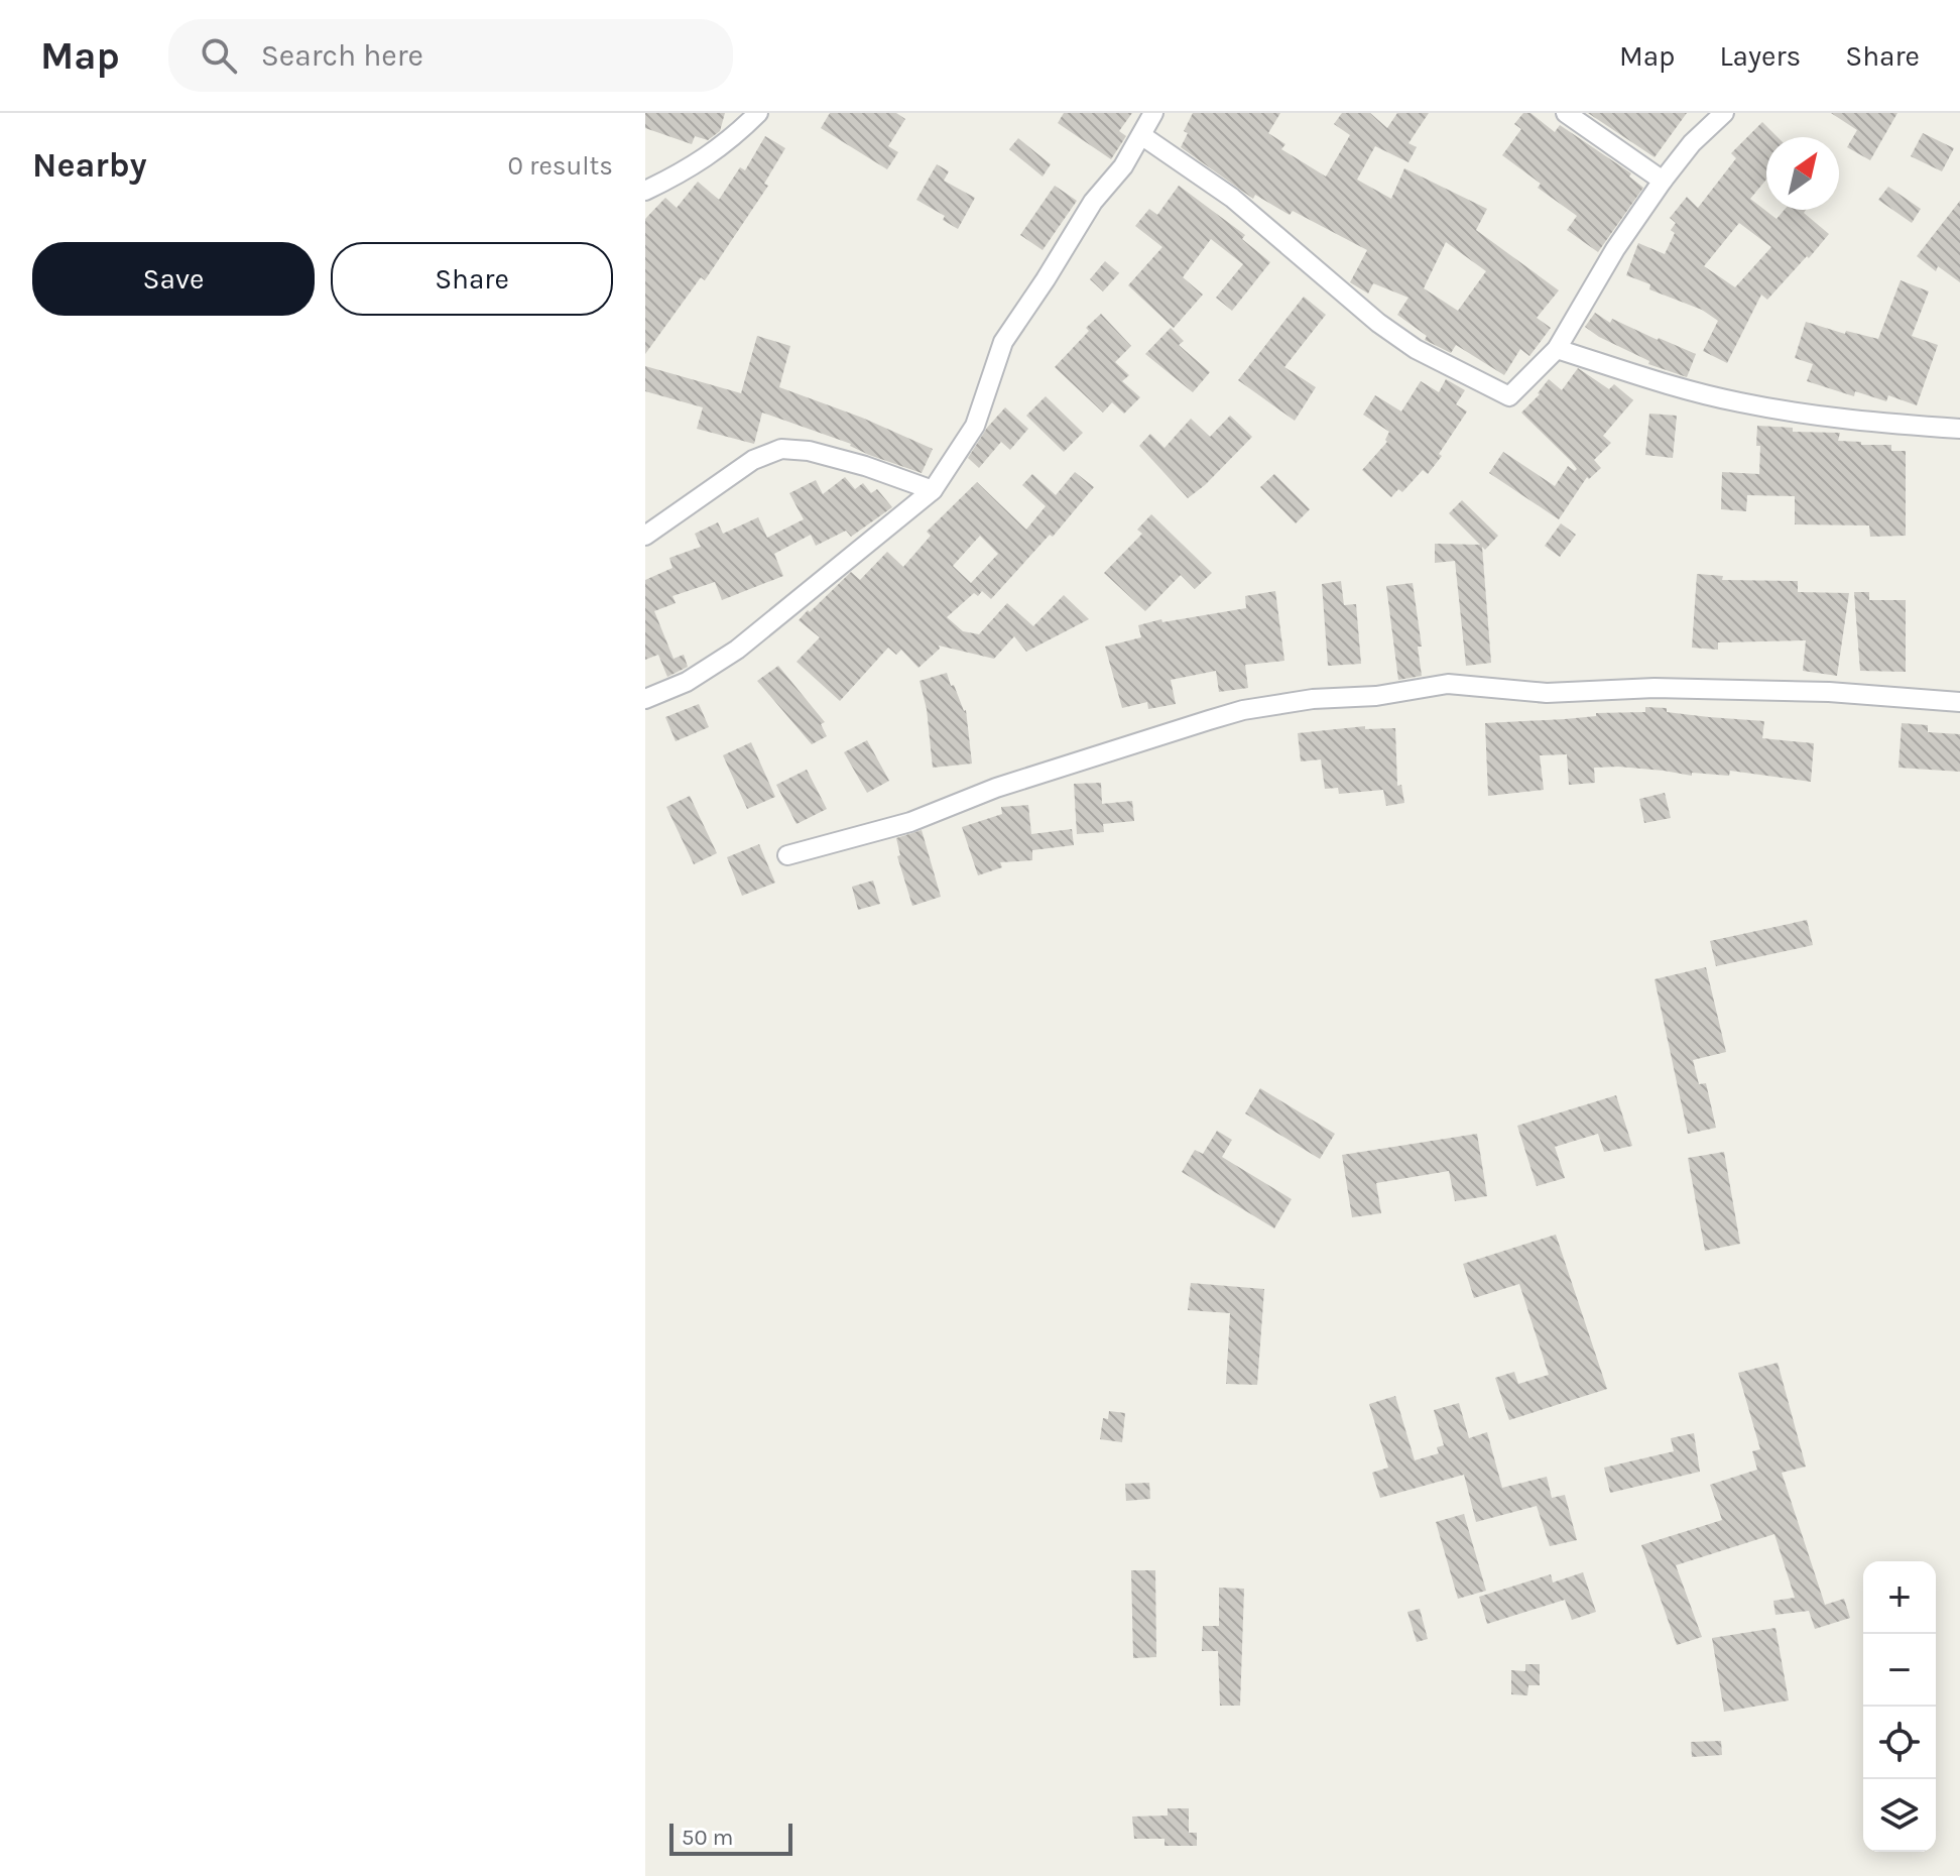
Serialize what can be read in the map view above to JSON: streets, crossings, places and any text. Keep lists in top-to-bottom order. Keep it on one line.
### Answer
{"scale_bar":"50 m","north":"top right","page":{"header":"Map","search":"Search here","nav":["Map","Layers","Share"],"heading":["Nearby","0 results"],"buttons":["Save","Share"],"map_buttons":["+","−"],"scale":"50 m"}}
